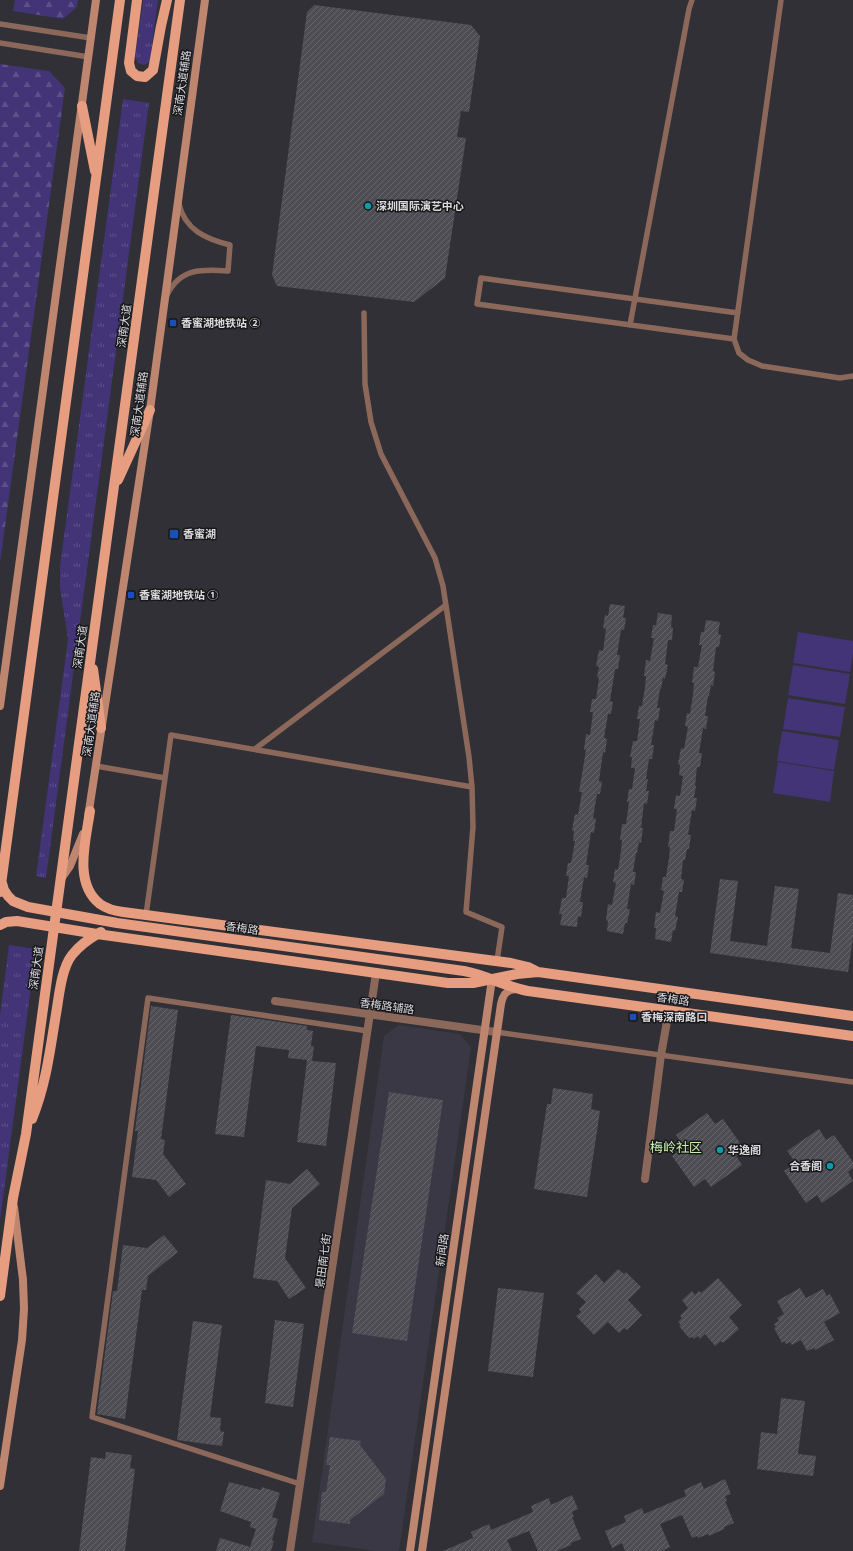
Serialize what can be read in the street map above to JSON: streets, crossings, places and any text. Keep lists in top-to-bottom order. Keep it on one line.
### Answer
{"streets":{"main road":["深南大道辅路","深南大道","香梅路","新闻路"],"street":["香梅路辅路","景田南七街"]},"crossings":[["深南大道辅路","深南大道"],["深南大道","香梅路"],["香梅路","新闻路"],["香梅路","景田南七街"],["香梅路辅路","新闻路"],["香梅路辅路","景田南七街"]],"districts":["梅岭社区"],"places":{"other":["深圳国际演艺中心","华逸阁","合香阁"],"transit":["香蜜湖地铁站 ②","香蜜湖","香蜜湖地铁站 ①","香梅深南路口"]}}
